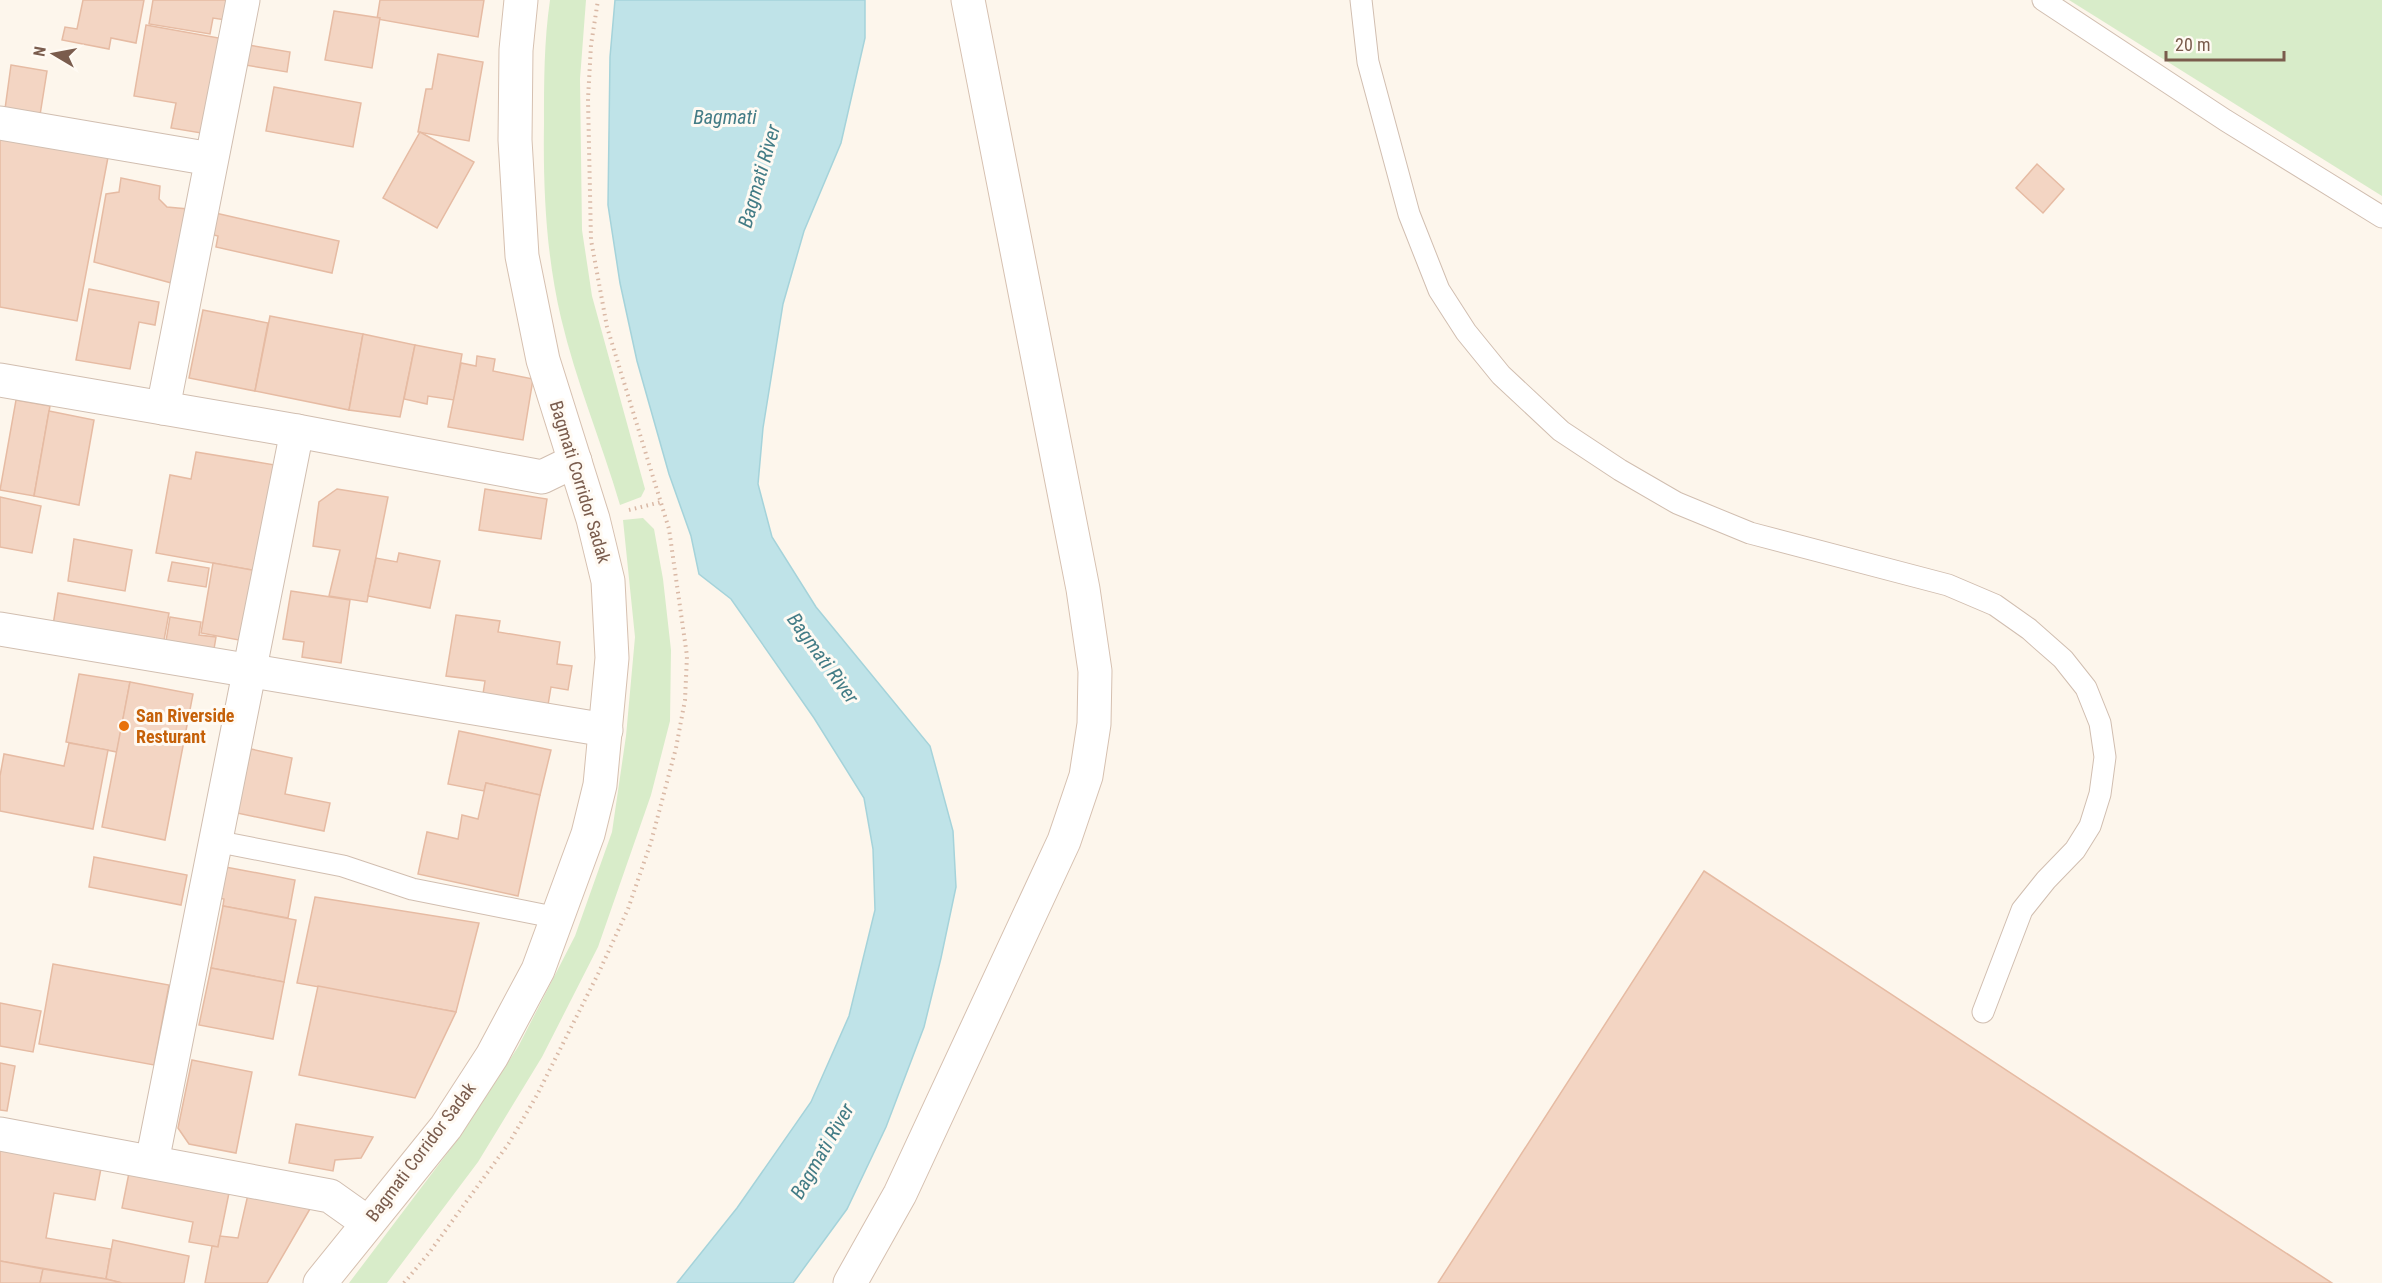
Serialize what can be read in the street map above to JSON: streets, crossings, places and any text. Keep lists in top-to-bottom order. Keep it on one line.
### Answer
{"streets":{"street":["Bagmati Corridor Sadak"]},"water":["Bagmati","Bagmati River"],"places":["San Riverside Resturant"],"scale_bar":"20 m","north":"left"}
